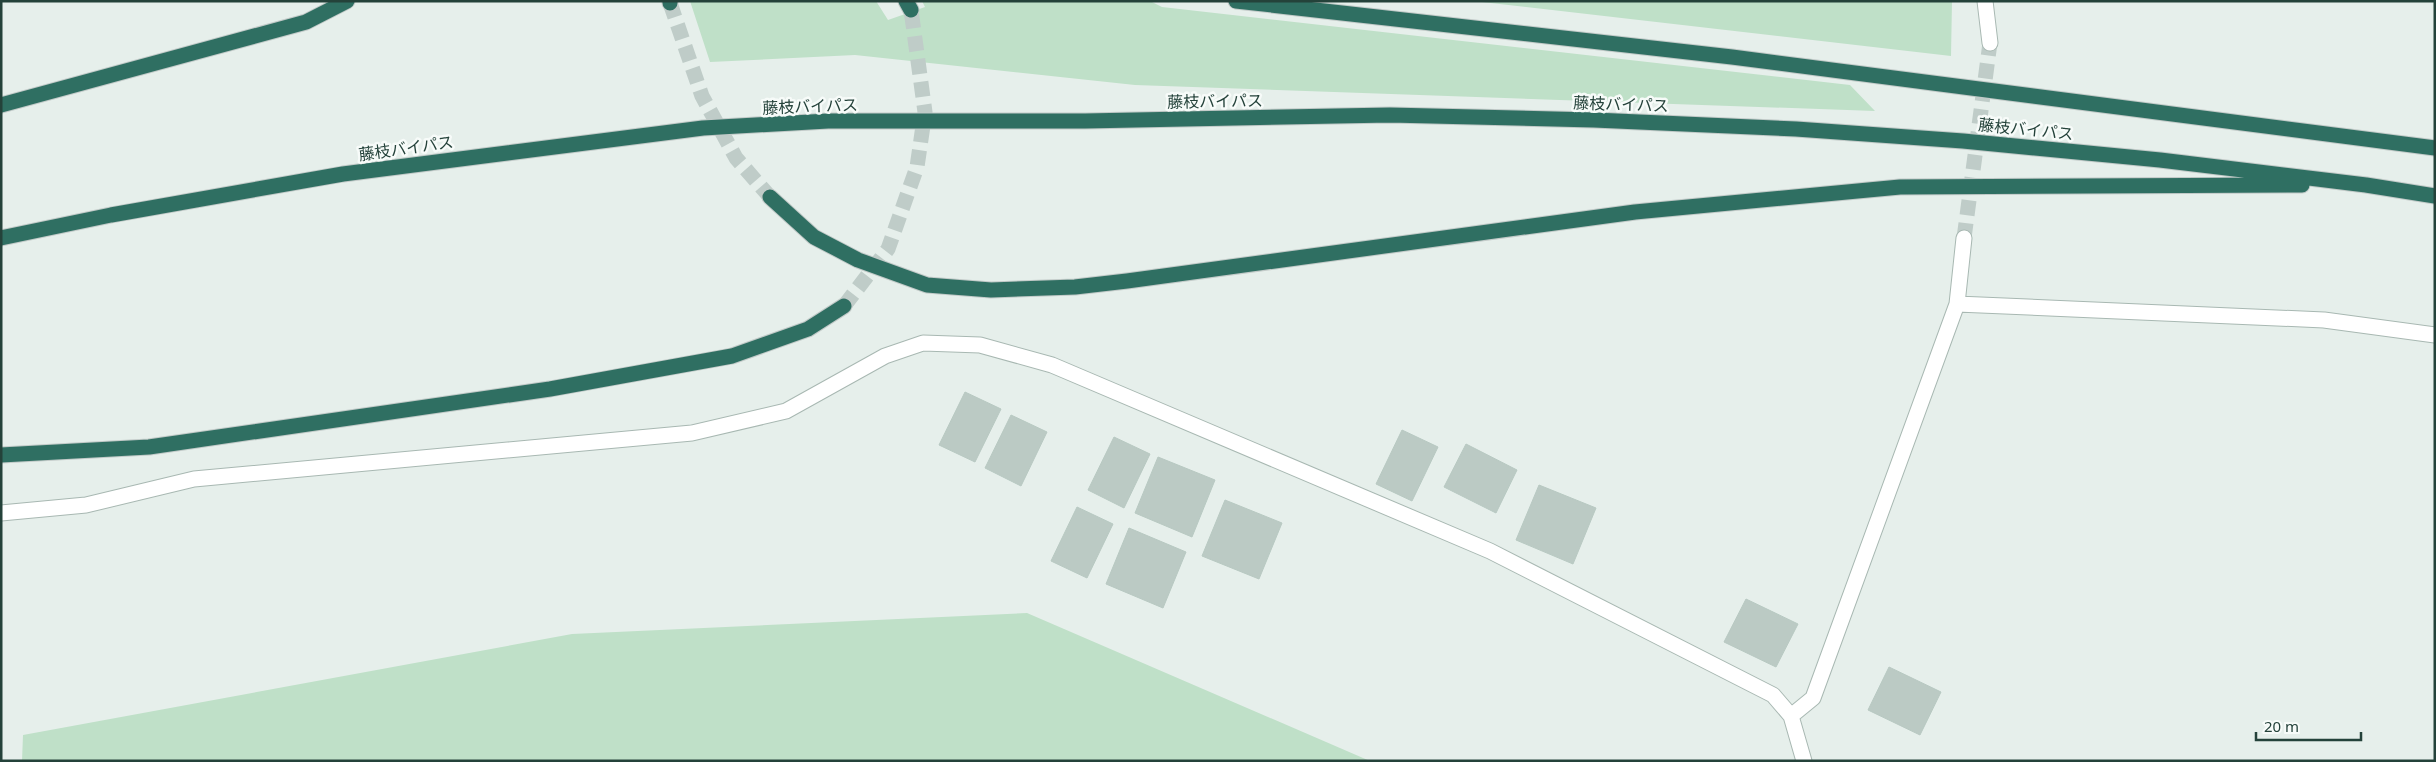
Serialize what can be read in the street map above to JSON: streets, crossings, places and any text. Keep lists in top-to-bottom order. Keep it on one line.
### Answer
{"streets":{"highway":["藤枝バイパス"]},"scale_bar":"20 m"}
